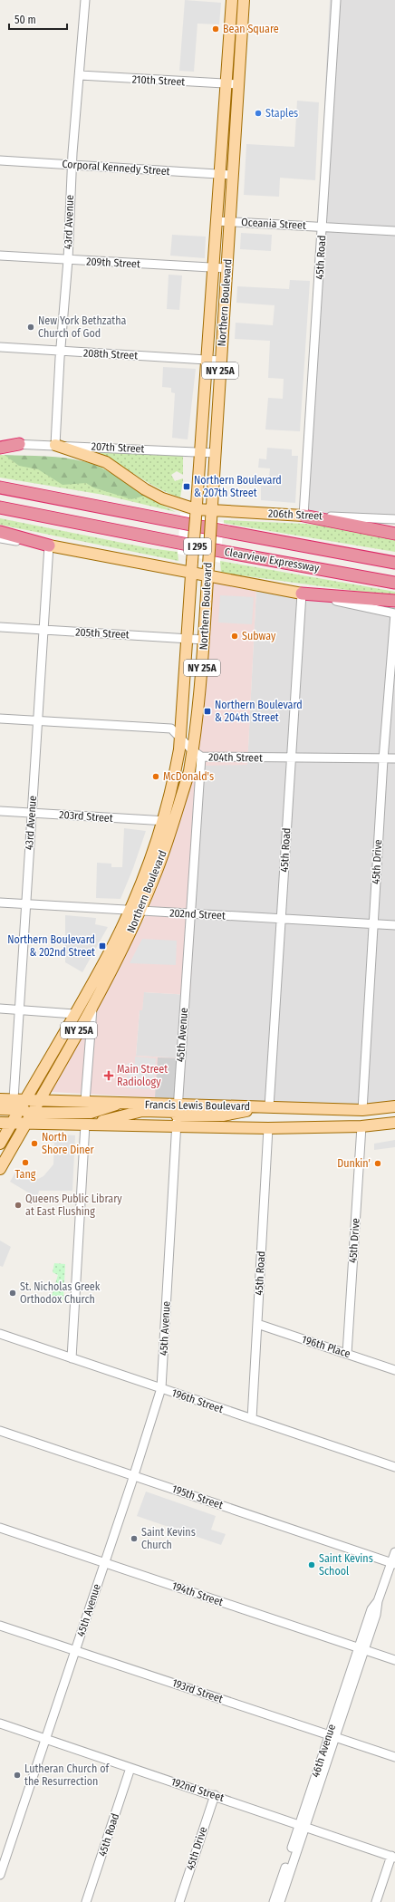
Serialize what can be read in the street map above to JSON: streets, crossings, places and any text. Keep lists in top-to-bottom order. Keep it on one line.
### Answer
{"streets":{"highway":["I 295","Clearview Expressway"],"main road":["Northern Boulevard","NY 25A","206th Street","Francis Lewis Boulevard"],"street":["210th Street","Corporal Kennedy Street","43rd Avenue","Oceania Street","45th Road","209th Street","208th Street","207th Street","205th Street","204th Street","203rd Street","45th Drive","202nd Street","45th Avenue","196th Place","196th Street","195th Street","194th Street","193rd Street","46th Avenue","192nd Street"]},"crossings":[["210th Street","43rd Avenue"],["210th Street","Northern Boulevard"],["Corporal Kennedy Street","43rd Avenue"],["Corporal Kennedy Street","Northern Boulevard"],["43rd Avenue","209th Street"],["43rd Avenue","208th Street"],["43rd Avenue","207th Street"],["43rd Avenue","206th Street"],["43rd Avenue","205th Street"],["43rd Avenue","204th Street"],["43rd Avenue","203rd Street"],["43rd Avenue","202nd Street"],["43rd Avenue","Francis Lewis Boulevard"],["Oceania Street","45th Road"],["Oceania Street","Northern Boulevard"],["45th Road","206th Street"],["45th Road","204th Street"],["45th Road","202nd Street"],["45th Road","Francis Lewis Boulevard"],["45th Road","196th Place"],["45th Road","196th Street"],["45th Road","192nd Street"],["209th Street","Northern Boulevard"],["Northern Boulevard","208th Street"],["Northern Boulevard","207th Street"],["Northern Boulevard","206th Street"],["Northern Boulevard","205th Street"],["Northern Boulevard","204th Street"],["Northern Boulevard","203rd Street"],["Northern Boulevard","202nd Street"],["Northern Boulevard","45th Avenue"],["Northern Boulevard","Francis Lewis Boulevard"],["207th Street","206th Street"],["204th Street","45th Drive"],["204th Street","45th Avenue"],["45th Drive","202nd Street"],["45th Drive","Francis Lewis Boulevard"],["45th Drive","196th Place"],["45th Drive","192nd Street"],["202nd Street","45th Avenue"],["45th Avenue","Francis Lewis Boulevard"],["45th Avenue","196th Street"],["45th Avenue","195th Street"],["45th Avenue","194th Street"],["45th Avenue","193rd Street"],["45th Avenue","192nd Street"],["195th Street","46th Avenue"],["194th Street","46th Avenue"],["193rd Street","46th Avenue"],["46th Avenue","192nd Street"]],"places":{"other":["Bean Square","Staples","New York Bethzatha Church of God","Subway","McDonald's","North Shore Diner","Tang","Dunkin'","Queens Public Library at East Flushing","St. Nicholas Greek Orthodox Church","Saint Kevins Church","Saint Kevins School","Lutheran Church of the Resurrection"],"transit":["Northern Boulevard & 207th Street","Northern Boulevard & 204th Street","Northern Boulevard & 202nd Street"],"health":["Main Street Radiology"]},"scale_bar":"50 m"}
